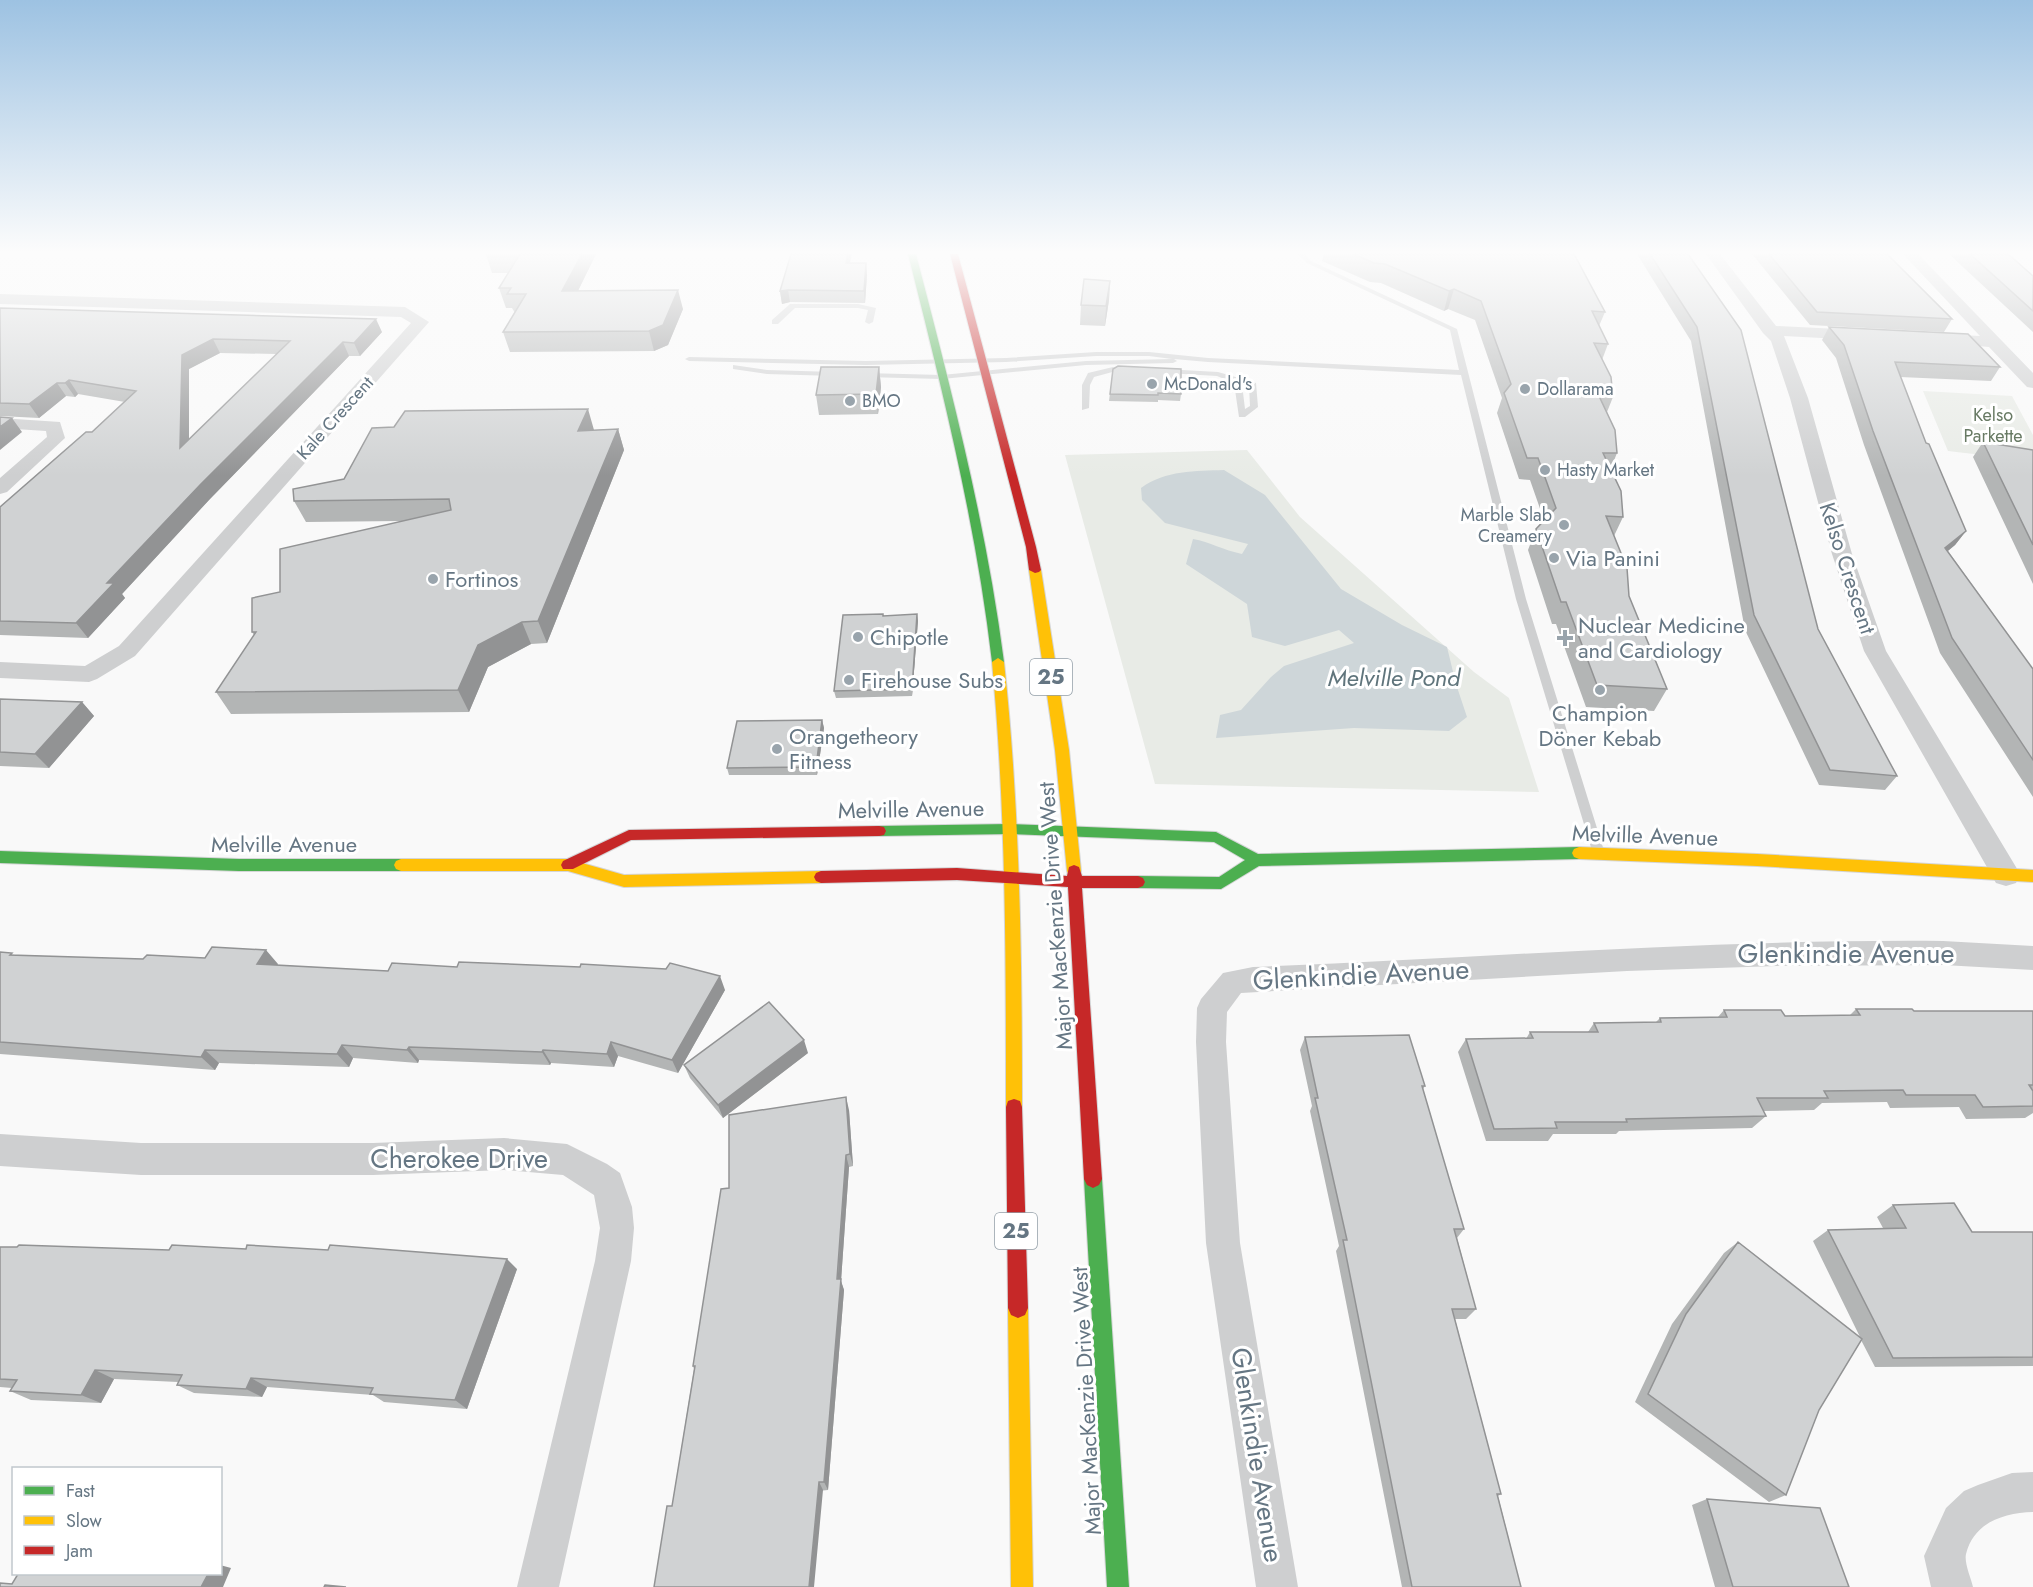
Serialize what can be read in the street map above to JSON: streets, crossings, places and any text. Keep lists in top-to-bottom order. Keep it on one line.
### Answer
{"streets":{"main road":["25","Melville Avenue","Major MacKenzie Drive West"],"street":["Kale Crescent","Kelso Crescent","Glenkindie Avenue","Cherokee Drive"]},"crossings":[["Kelso Crescent","Melville Avenue"],["Melville Avenue","Major MacKenzie Drive West"]],"water":["Melville Pond"],"parks":["Kelso Parkette"],"places":{"other":["McDonald's","Dollarama","BMO","Hasty Market","Marble Slab Creamery","Via Panini","Fortinos","Chipotle","Firehouse Subs","Champion Döner Kebab","Orangetheory Fitness"],"health":["Nuclear Medicine and Cardiology"]},"legend":["Fast","Slow","Jam"]}
